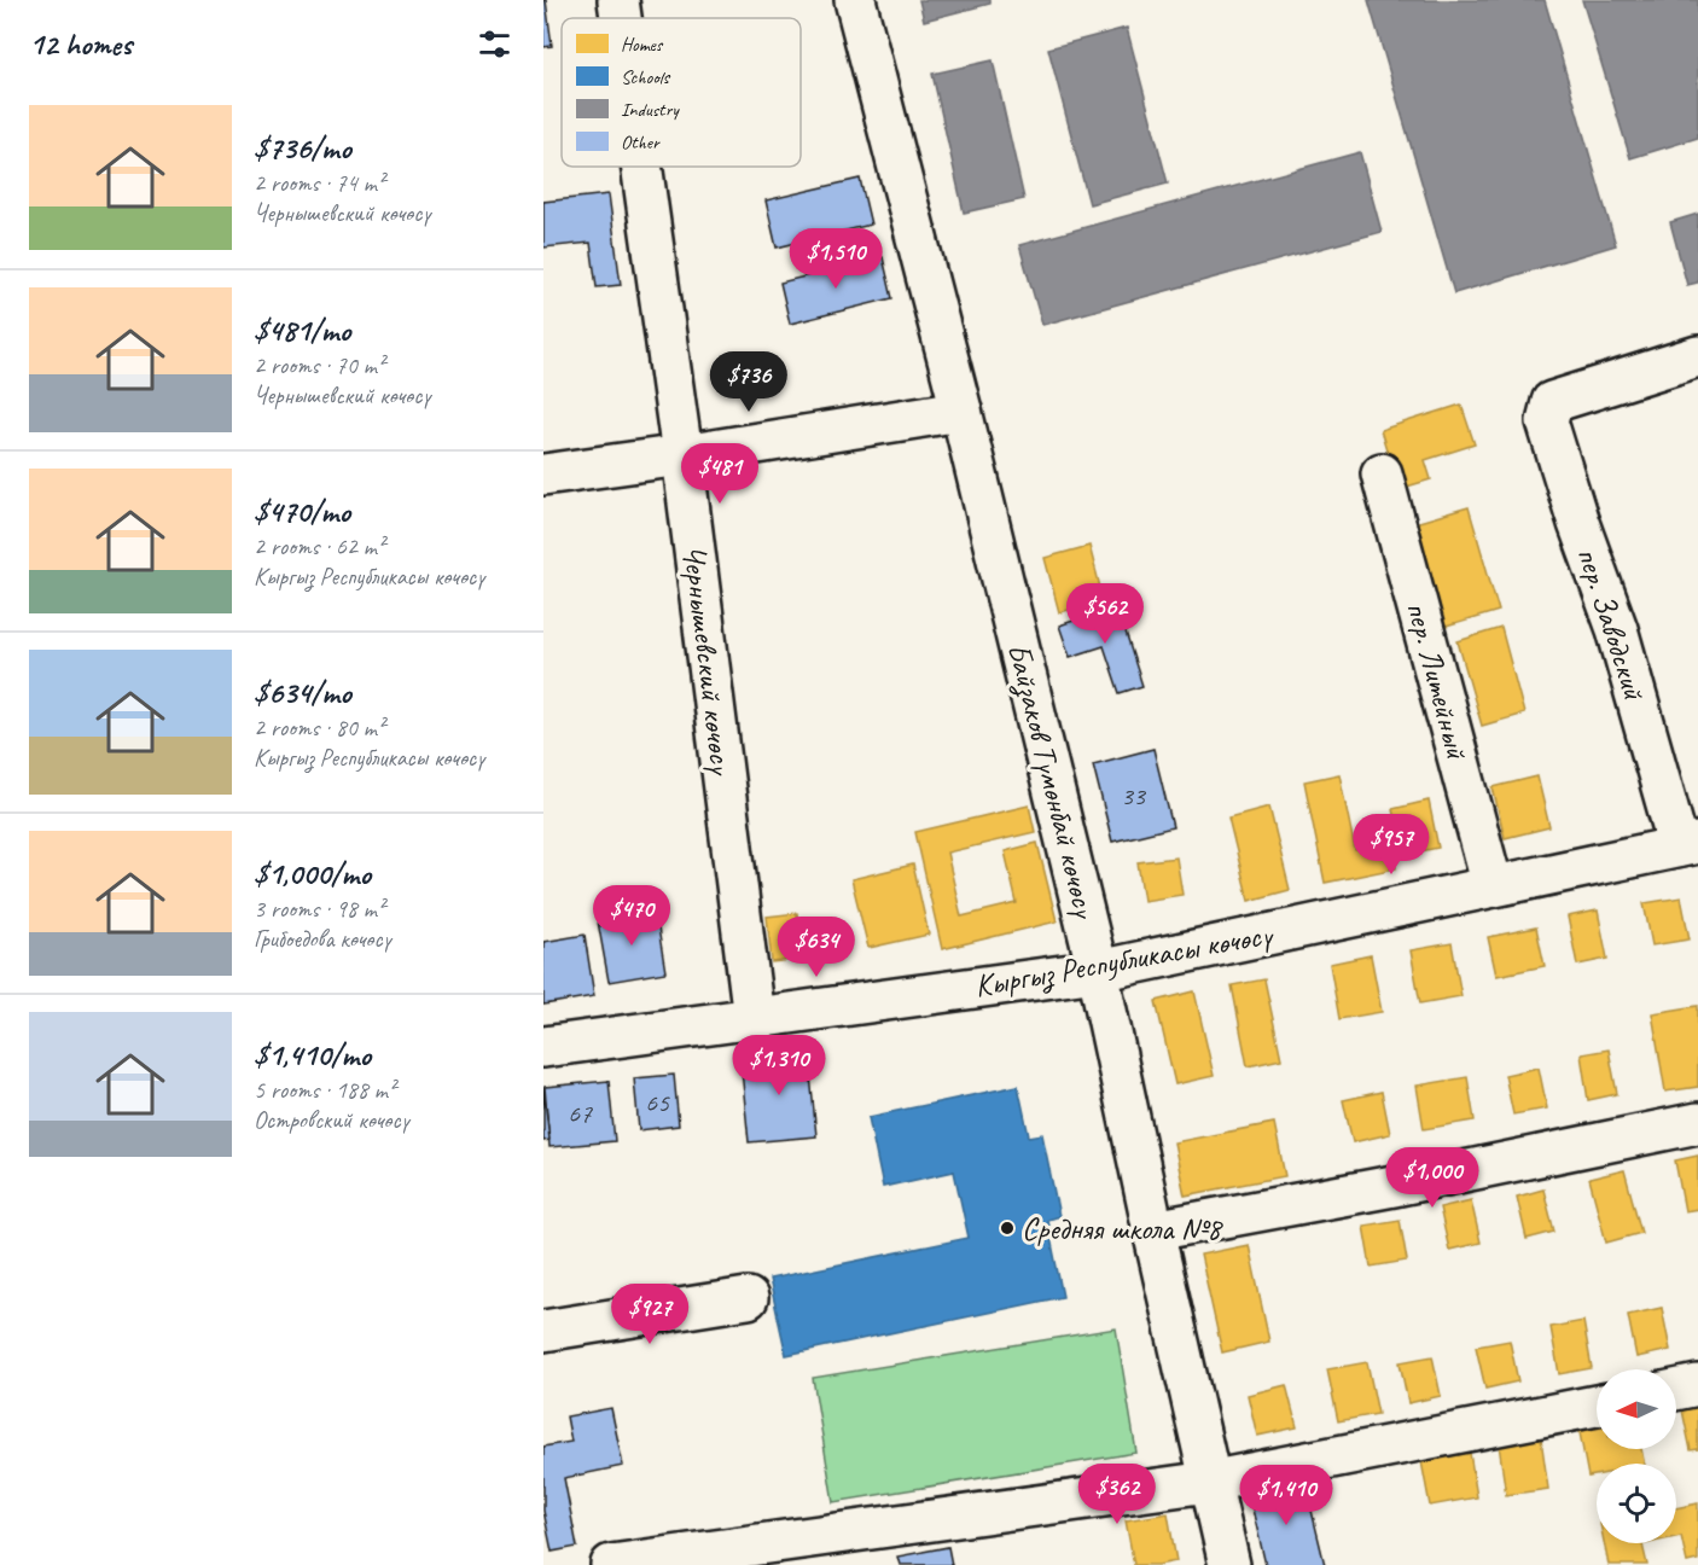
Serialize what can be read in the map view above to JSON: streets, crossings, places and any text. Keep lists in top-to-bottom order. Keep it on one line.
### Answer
{"streets":{"street":["пер. Заводский","Чернышевский көчөсү","пер. Литейный","Байзаков Түмөнбай көчөсү","Кыргыз Республикасы көчөсү"]},"crossings":[["пер. Заводский","Кыргыз Республикасы көчөсү"],["Чернышевский көчөсү","Кыргыз Республикасы көчөсү"],["пер. Литейный","Кыргыз Республикасы көчөсү"],["Байзаков Түмөнбай көчөсү","Кыргыз Республикасы көчөсү"]],"places":["Средняя школа №8"],"house_numbers":["33","65","67"],"legend":["Homes","Schools","Industry","Other"],"north":"left","page":{"heading":"12 homes","list":[{"name":"$736/mo","note":"2 rooms · 74 m² · Чернышевский көчөсү"},{"name":"$481/mo","note":"2 rooms · 70 m² · Чернышевский көчөсү"},{"name":"$470/mo","note":"2 rooms · 62 m² · Кыргыз Республикасы көчөсү"},{"name":"$634/mo","note":"2 rooms · 80 m² · Кыргыз Республикасы көчөсү"},{"name":"$1,000/mo","note":"3 rooms · 98 m² · Грибоедова көчөсү"},{"name":"$1,410/mo","note":"5 rooms · 188 m² · Островский көчөсү"}],"price":["$1,510","$736","$481","$562","$957","$470","$634","$1,310","$1,000","$927","$362","$1,410"]}}
